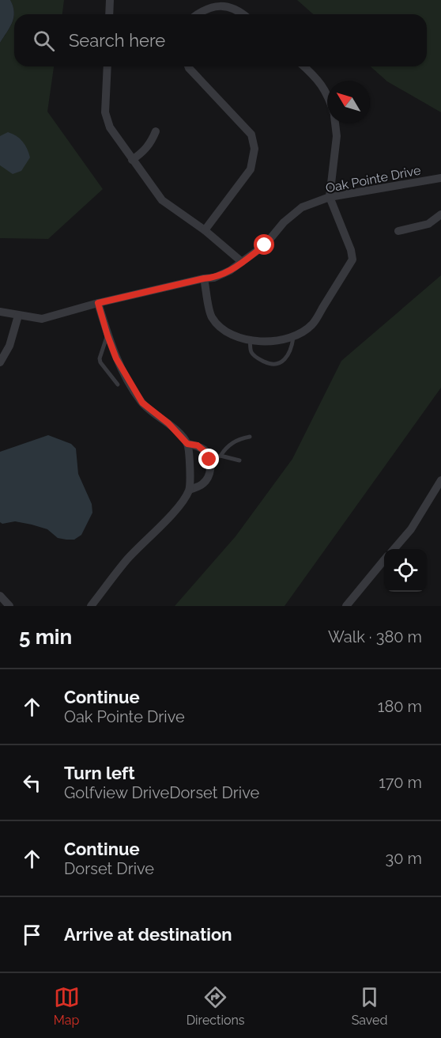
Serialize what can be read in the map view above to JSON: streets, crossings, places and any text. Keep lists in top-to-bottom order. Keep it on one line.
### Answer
{"streets":{"street":["Oak Pointe Drive"]},"north":"top left","page":{"search":"Search here","heading":["5 min","Walk · 380 m"],"list":[["Continue","Oak Pointe Drive","180 m"],["Turn left","Golfview DriveDorset Drive","170 m"],["Continue","Dorset Drive","30 m"],"Arrive at destination"],"nav":["Map","Directions","Saved"]}}
